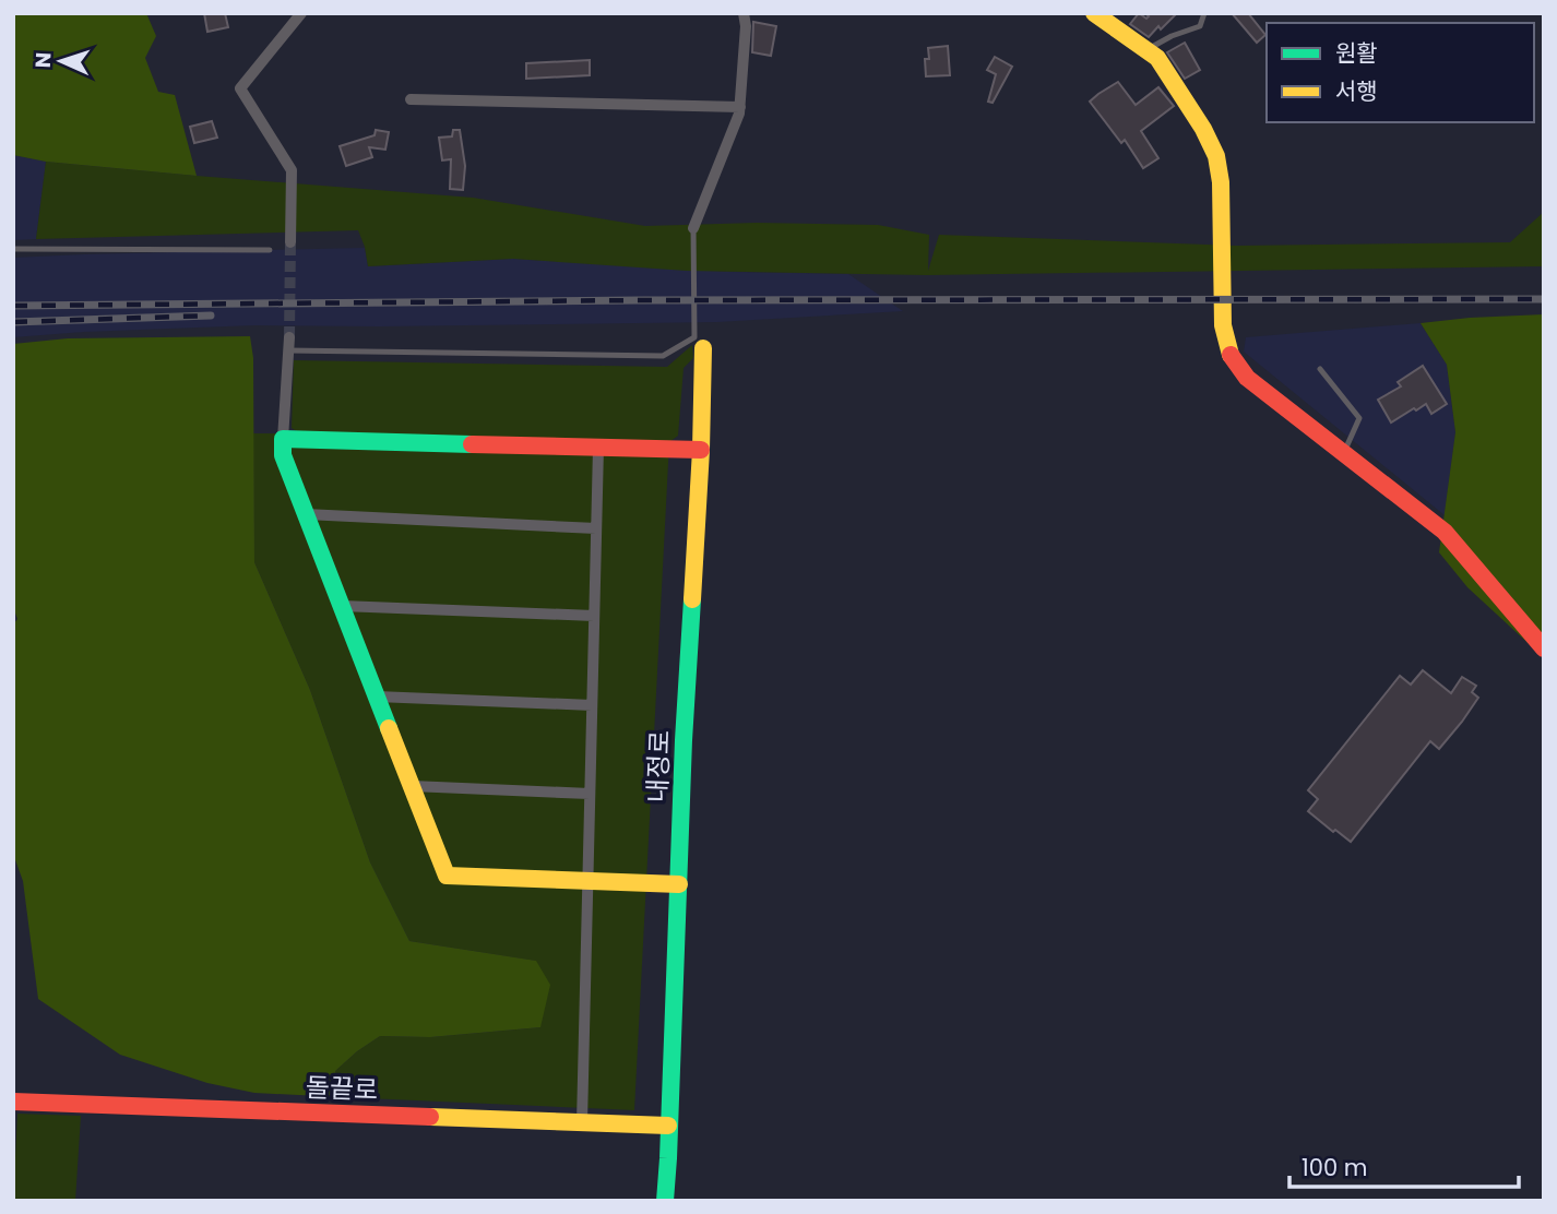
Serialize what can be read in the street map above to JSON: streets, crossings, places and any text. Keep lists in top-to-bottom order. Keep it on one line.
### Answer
{"streets":{"street":["내정로","돌끝로"]},"crossings":[["내정로","돌끝로"]],"legend":["원활","서행"],"scale_bar":"100 m","north":"left"}
